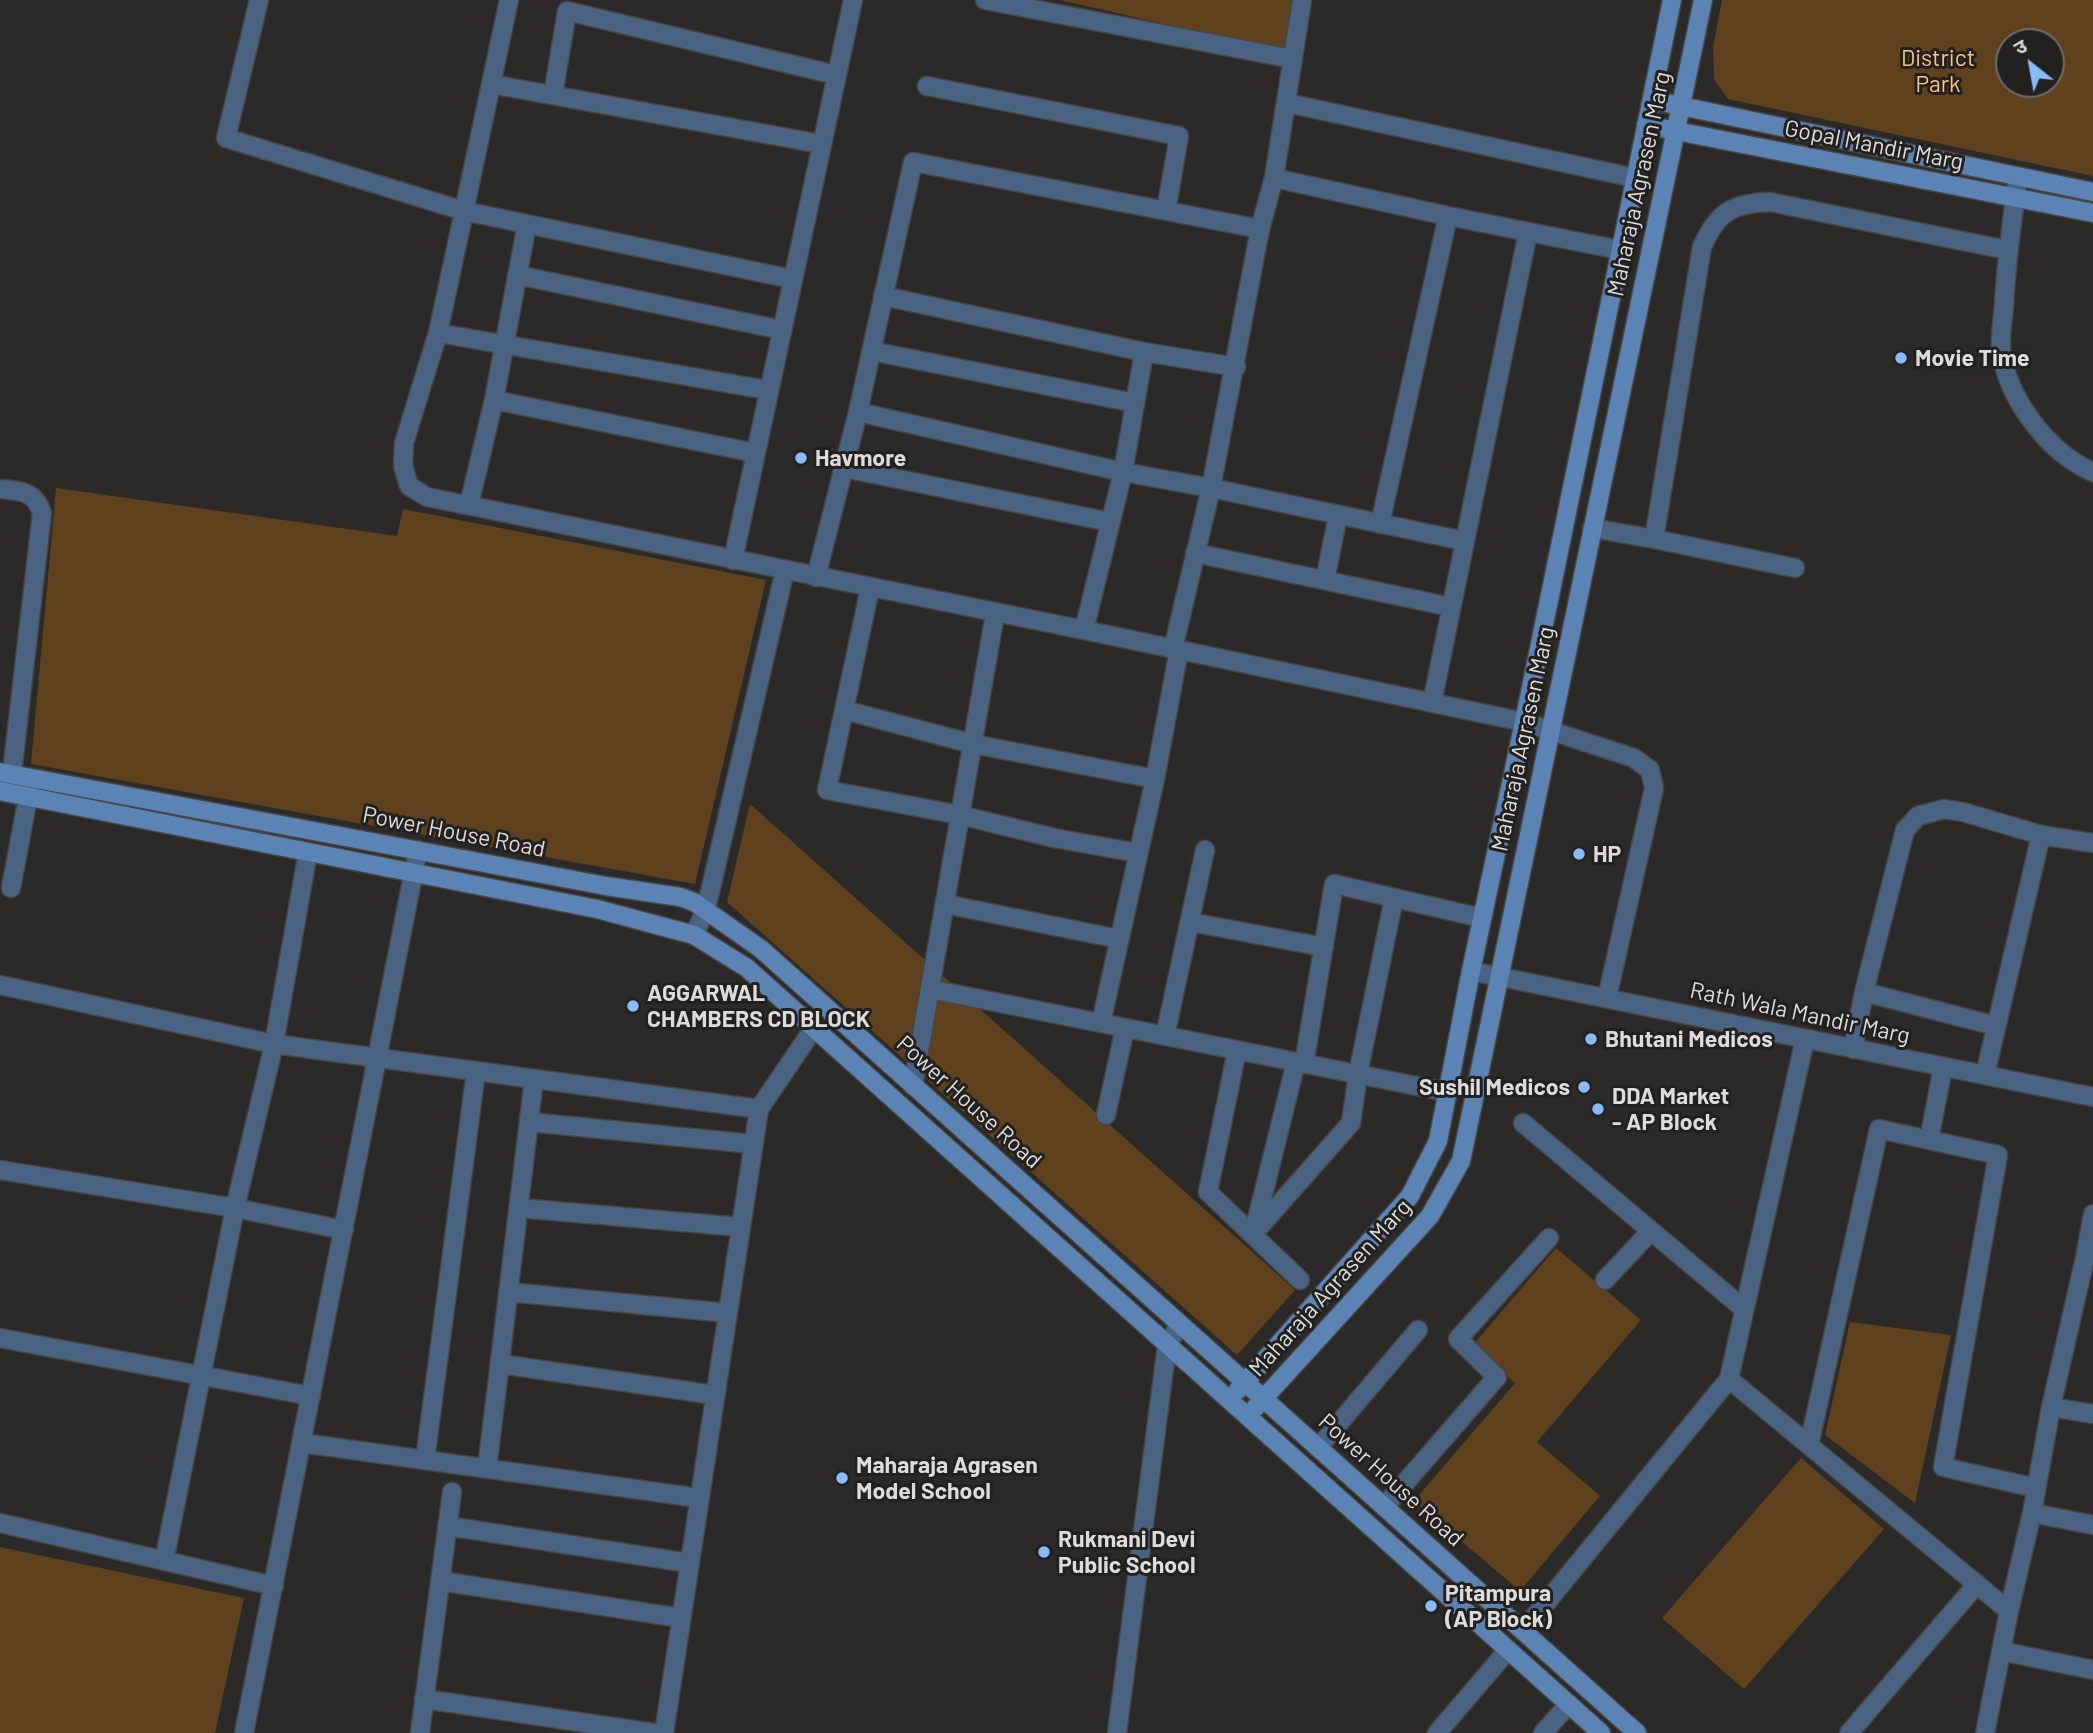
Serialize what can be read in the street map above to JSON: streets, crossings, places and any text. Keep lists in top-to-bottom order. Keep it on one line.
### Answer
{"streets":{"street":["Gopal Mandir Marg","Maharaja Agrasen Marg","Power House Road","Rath Wala Mandir Marg"]},"crossings":[["Gopal Mandir Marg","Maharaja Agrasen Marg"],["Maharaja Agrasen Marg","Power House Road"],["Maharaja Agrasen Marg","Rath Wala Mandir Marg"]],"parks":["District Park"],"places":["Movie Time","Havmore","HP","AGGARWAL CHAMBERS CD BLOCK","Bhutani Medicos","Sushil Medicos","DDA Market - AP Block","Maharaja Agrasen Model School","Rukmani Devi Public School","Pitampura (AP Block)"],"north":"top left"}
